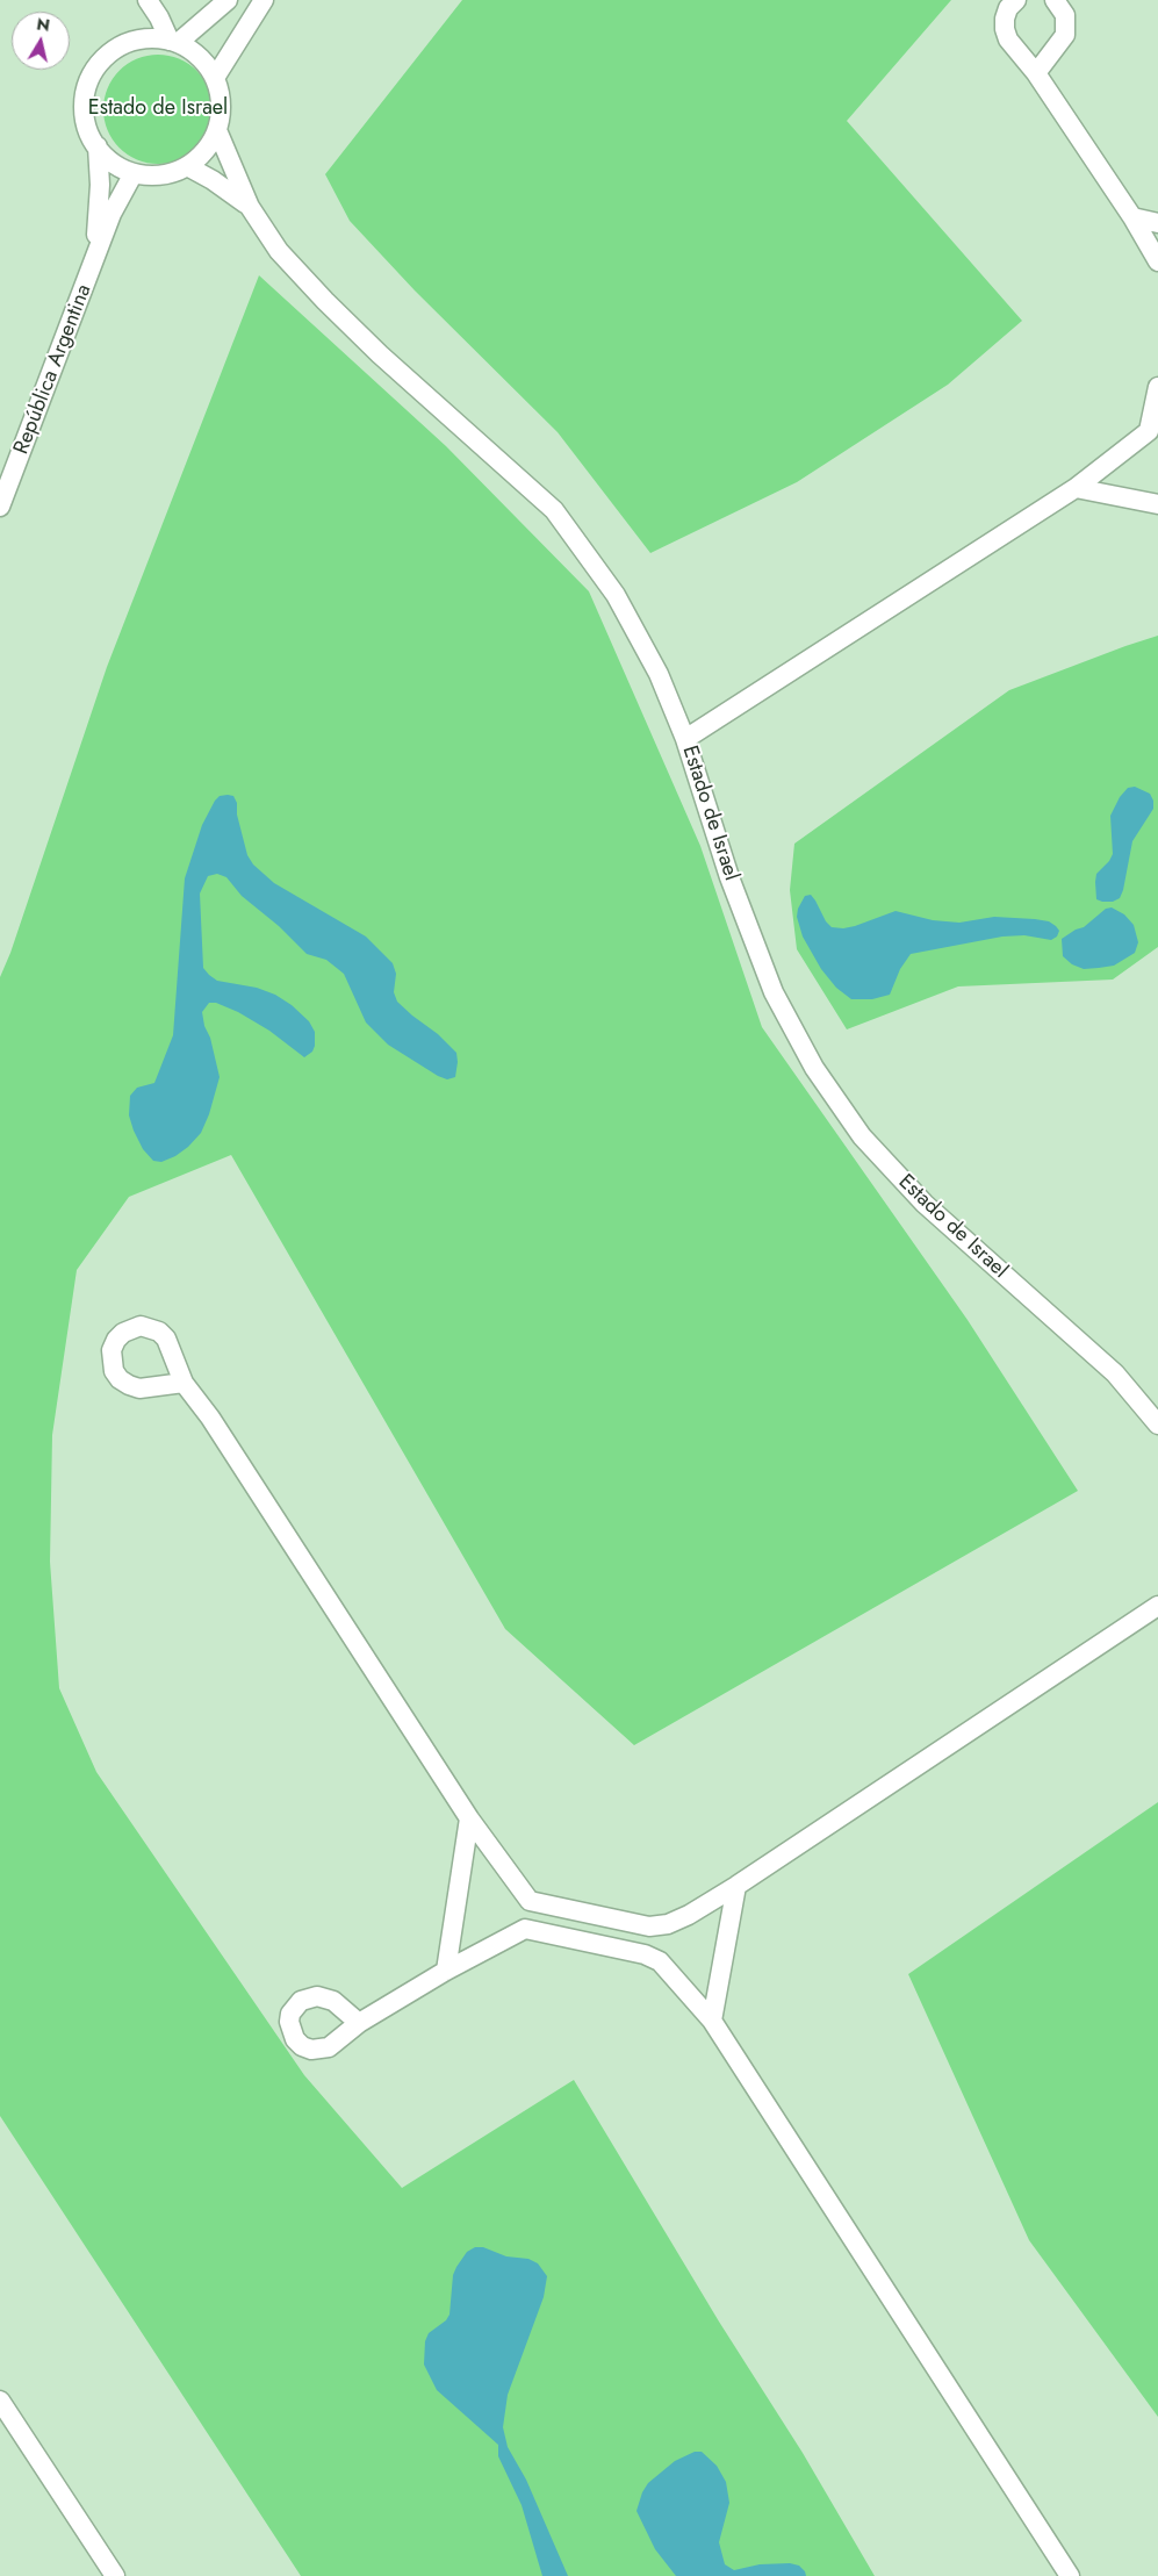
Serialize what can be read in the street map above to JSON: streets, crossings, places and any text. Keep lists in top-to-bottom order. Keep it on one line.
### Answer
{"streets":{"street":["República Argentina","Estado de Israel"]},"crossings":[["República Argentina","Estado de Israel"]],"parks":["Estado de Israel"],"north":"top"}
